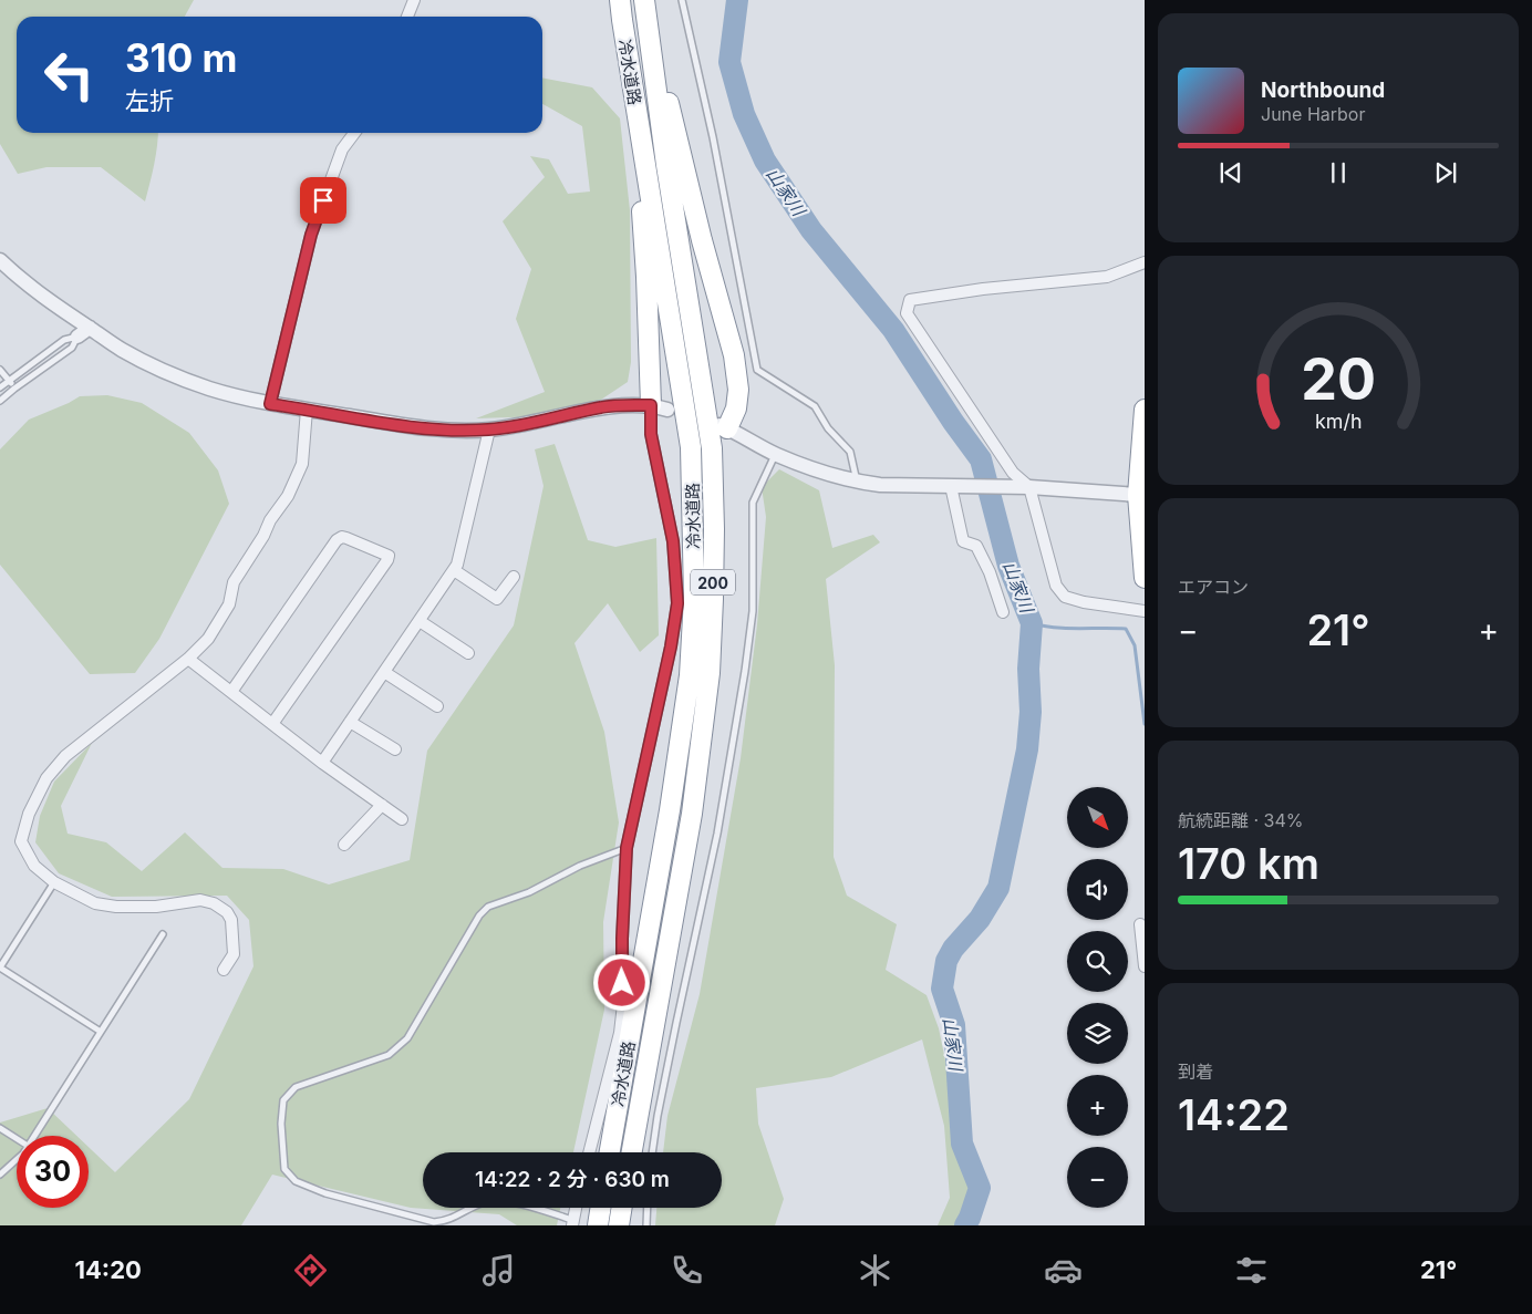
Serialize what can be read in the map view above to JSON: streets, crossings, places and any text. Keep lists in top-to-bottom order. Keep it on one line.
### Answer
{"streets":{"highway":["冷水道路","200"]},"water":["山家川"],"north":"bottom right","page":{"turn":["310 m","左折"],"song":["Northbound","June Harbor"],"tile":["エアコン",["航続距離 · 34%","170 km"],["到着","14:22"]],"heat":["−","21°","+"],"map_buttons":["+","−"],"limit":"30","trip":"14:22 · 2 分 · 630 m","tabs":["14:20","21°"],"gauge":["20","km/h"]}}
